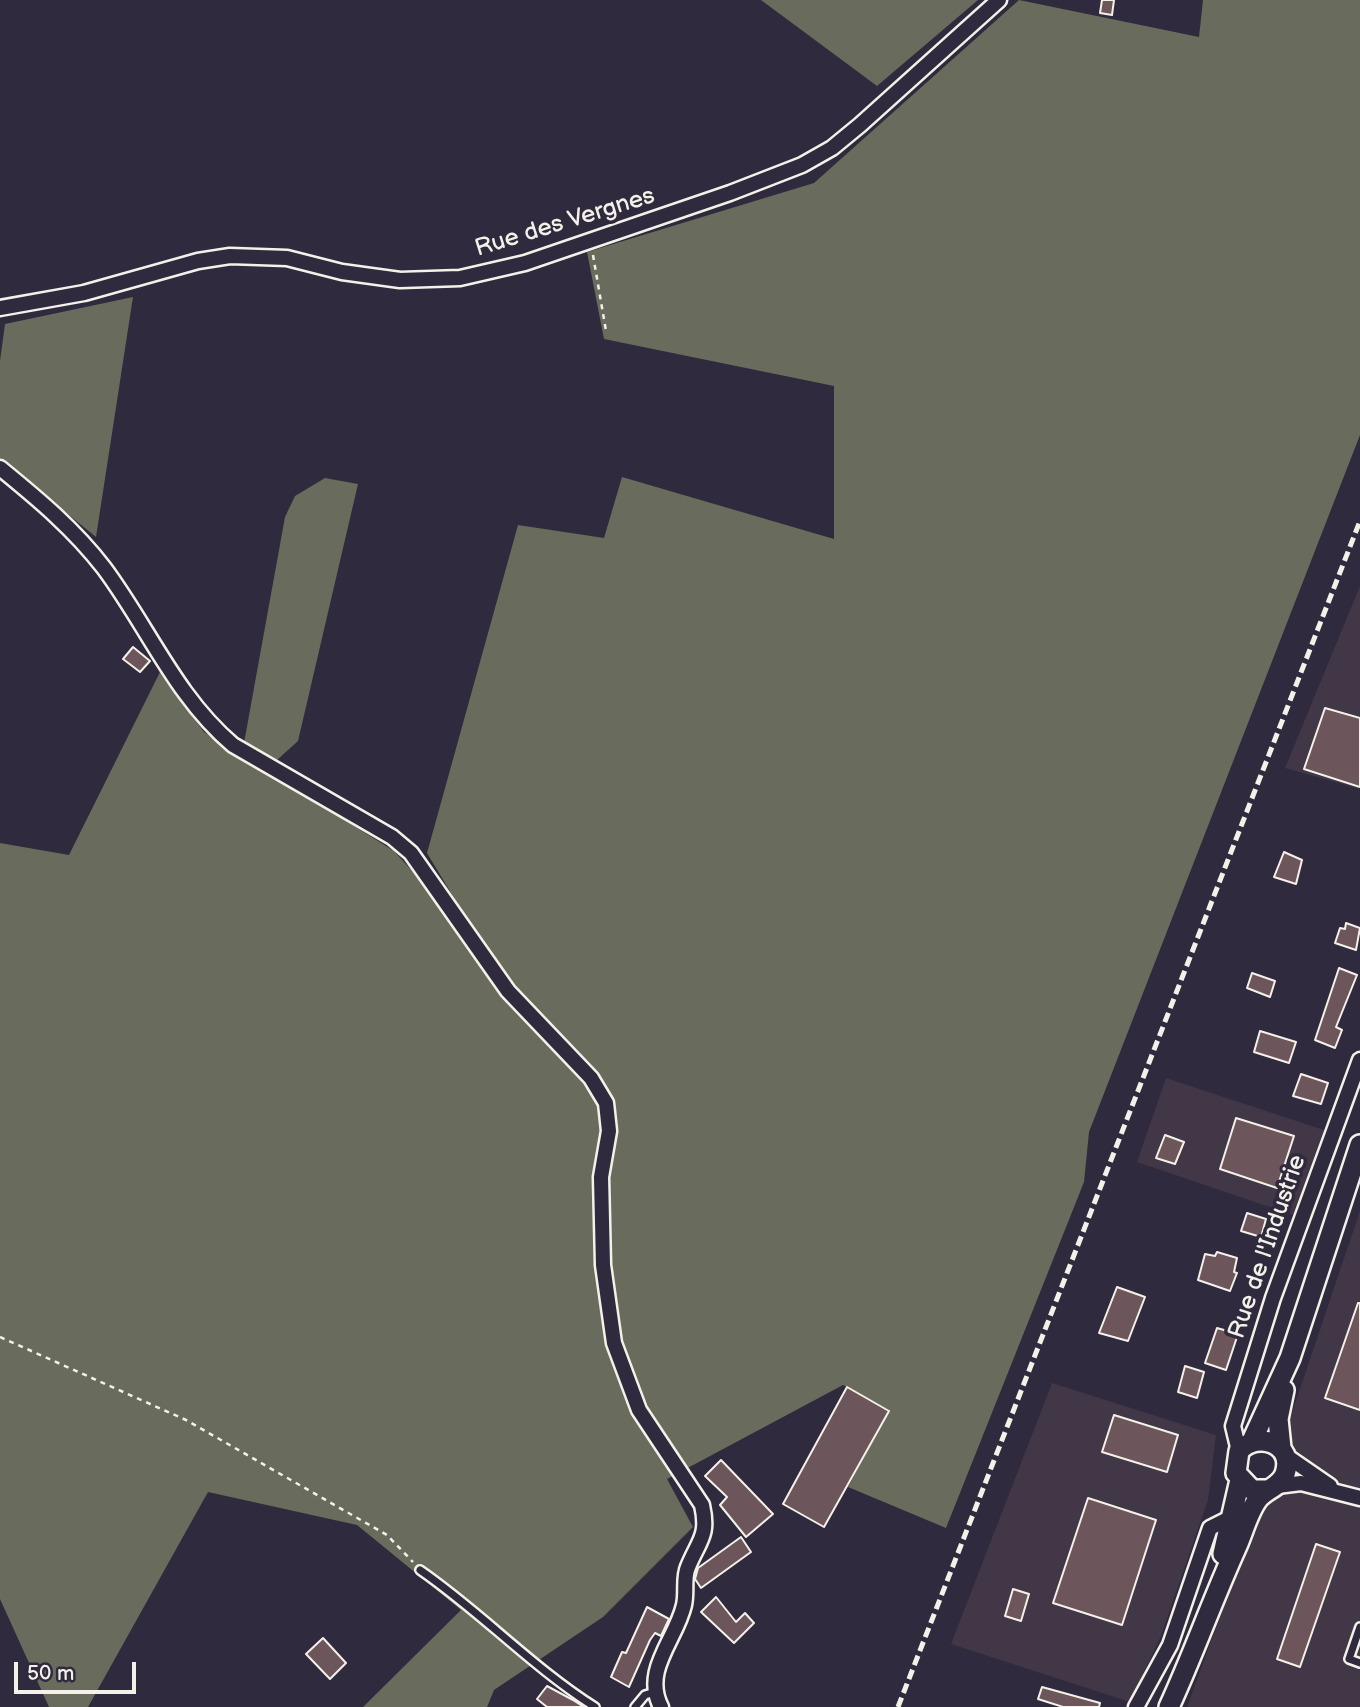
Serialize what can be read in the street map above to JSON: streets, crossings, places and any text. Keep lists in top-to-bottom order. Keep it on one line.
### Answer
{"streets":{"street":["Rue des Vergnes","Rue de l'Industrie"]},"scale_bar":"50 m"}
